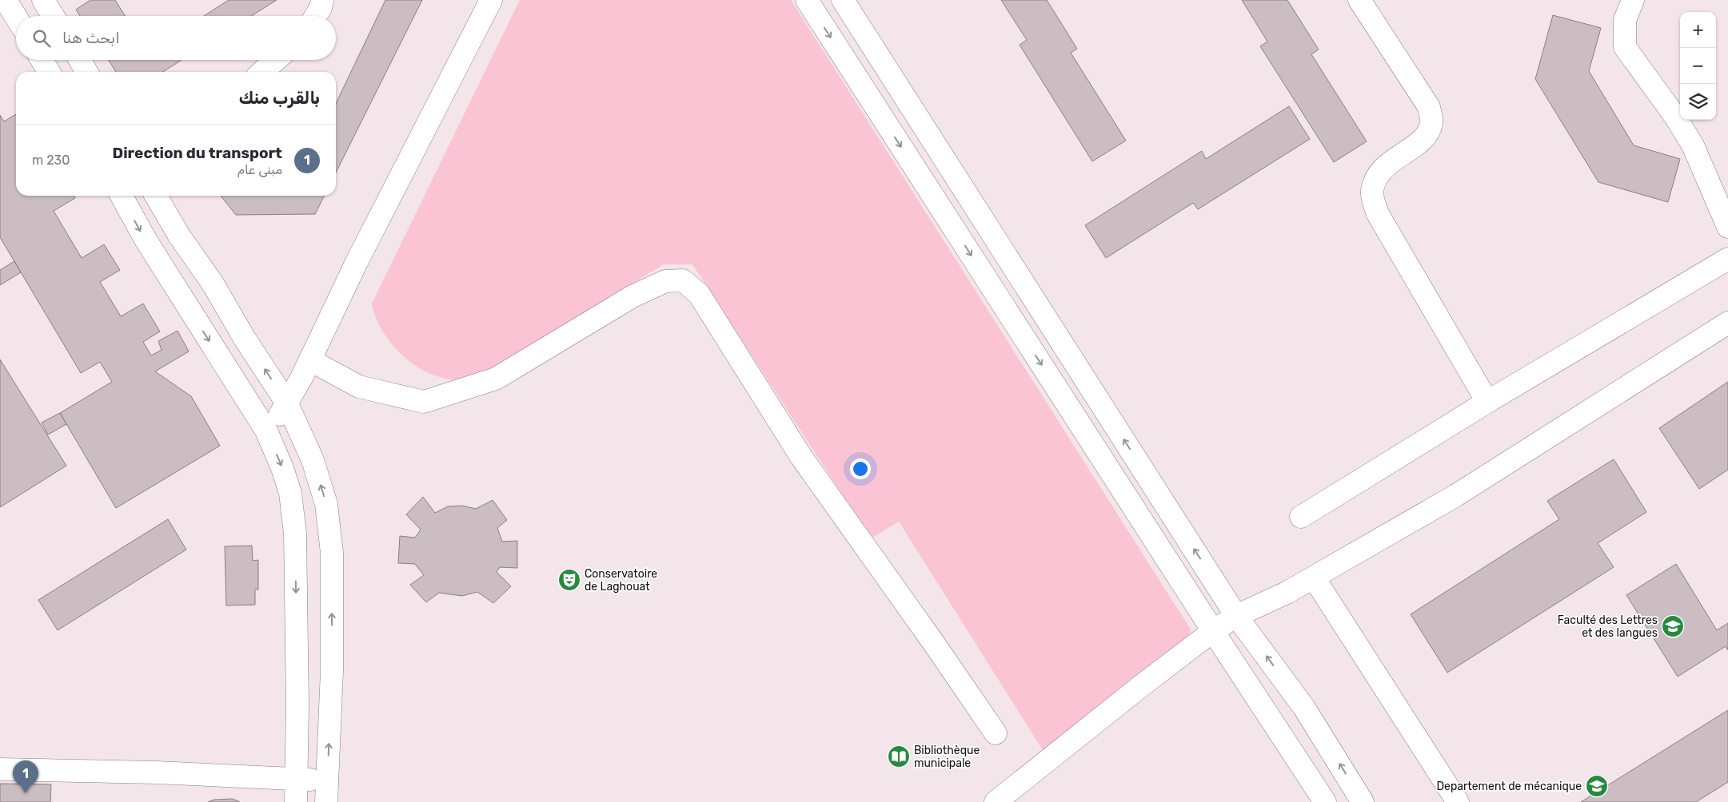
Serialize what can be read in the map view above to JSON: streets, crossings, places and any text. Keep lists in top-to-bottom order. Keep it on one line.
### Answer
{"places":{"theatre":["Conservatoire de Laghouat"],"school or university":["Faculté des Lettres et des langues","Departement de mécanique"],"library":["Bibliothèque municipale"]},"page":{"map_buttons":["+","−"],"search":"ابحث هنا","heading":"بالقرب منك","list":[{"mark":"1","name":"Direction du transport","note":"مبنى عام","value":"230 m"}],"pins":"1"}}
